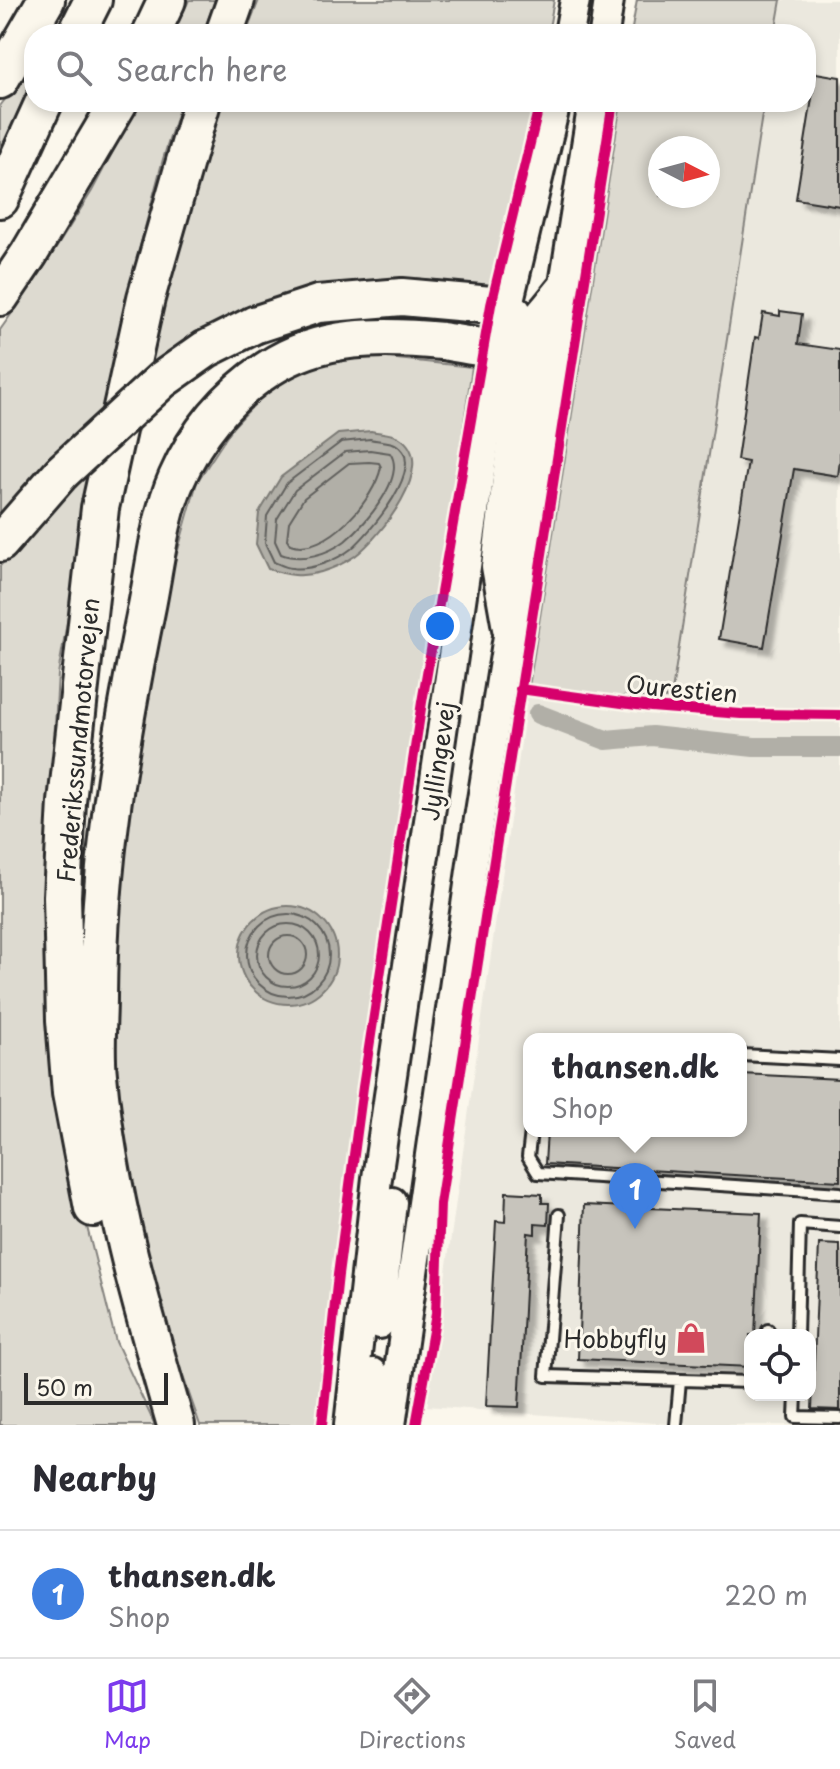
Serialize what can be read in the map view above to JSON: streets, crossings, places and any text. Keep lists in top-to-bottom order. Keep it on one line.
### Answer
{"streets":{"highway":["Frederikssundmotorvejen"],"street":["Jyllingevej"],"cycle path":["Ourestien"]},"places":{"shop":["Hobbyfly"]},"scale_bar":"50 m","north":"right","page":{"search":"Search here","popup":["thansen.dk","Shop"],"pins":"1","scale":"50 m","heading":"Nearby","list":[{"mark":"1","name":"thansen.dk","note":"Shop","value":"220 m"}],"nav":["Map","Directions","Saved"]}}
